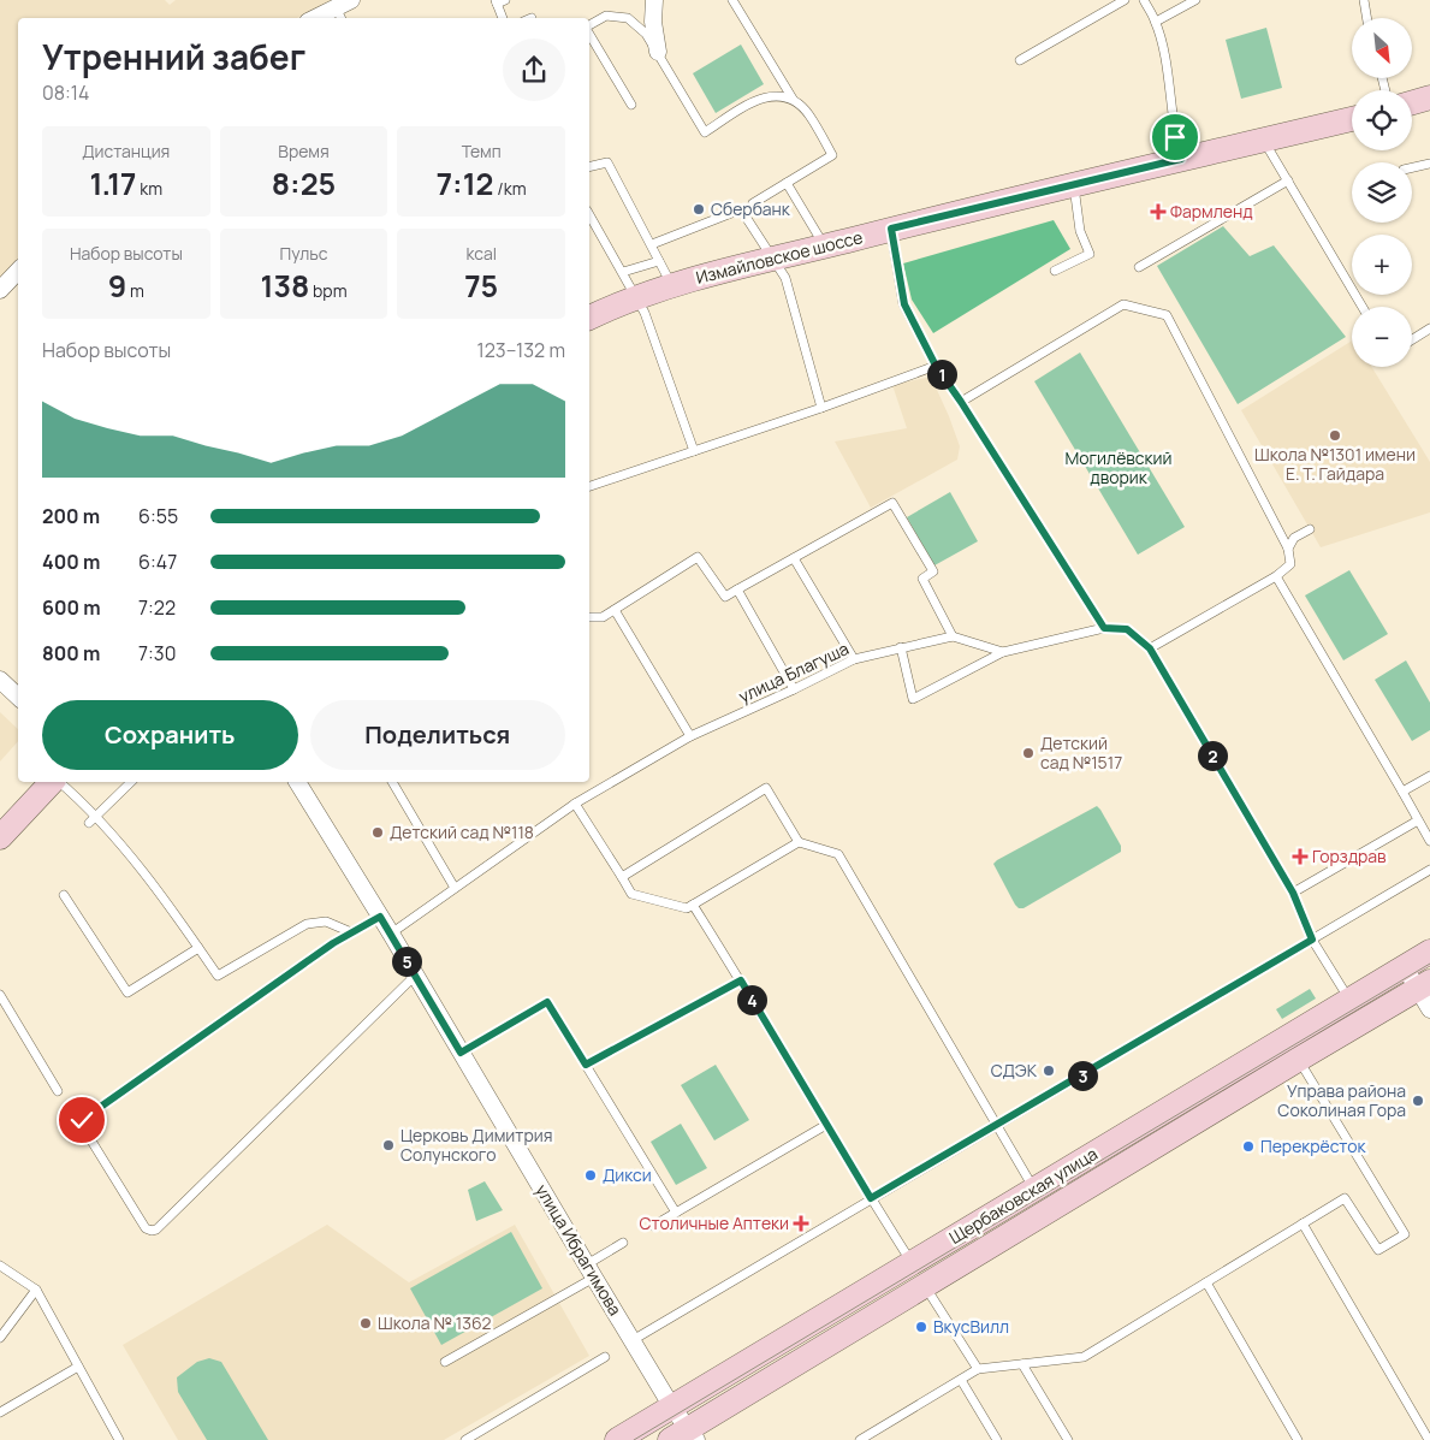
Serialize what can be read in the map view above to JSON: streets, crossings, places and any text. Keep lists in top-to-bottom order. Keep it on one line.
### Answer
{"streets":{"main road":["Измайловское шоссе","Щербаковская улица"],"street":["улица Ибрагимова"],"lane":["улица Благуша"]},"crossings":[["улица Благуша","улица Ибрагимова"],["Щербаковская улица","улица Ибрагимова"]],"parks":["Могилёвский дворик"],"places":{"other":["Сбербанк","Школа №1301 имени Е. Т. Гайдара","Детский сад №1517","Детский сад №118","СДЭК","Управа района Соколиная Гора","Церковь Димитрия Солунского","Перекрёсток","Дикси","Школа № 1362","ВкусВилл"],"health":["Фармленд","Горздрав","Столичные Аптеки"]},"north":"bottom right","page":{"map_buttons":["+","−"],"heading":["Утренний забег","08:14"],"stats":[["Дистанция","1.17 km"],["Время","8:25"],["Темп","7:12 /km"],["Набор высоты","9 m"],["Пульс","138 bpm"],["kcal","75"]],"chart":["Набор высоты","123–132 m"],"pins":["1","2","5","4","3"],"list":[{"name":"200 m","note":"6:55"},{"name":"400 m","note":"6:47"},{"name":"600 m","note":"7:22"},{"name":"800 m","note":"7:30"}],"buttons":["Сохранить","Поделиться"]}}
